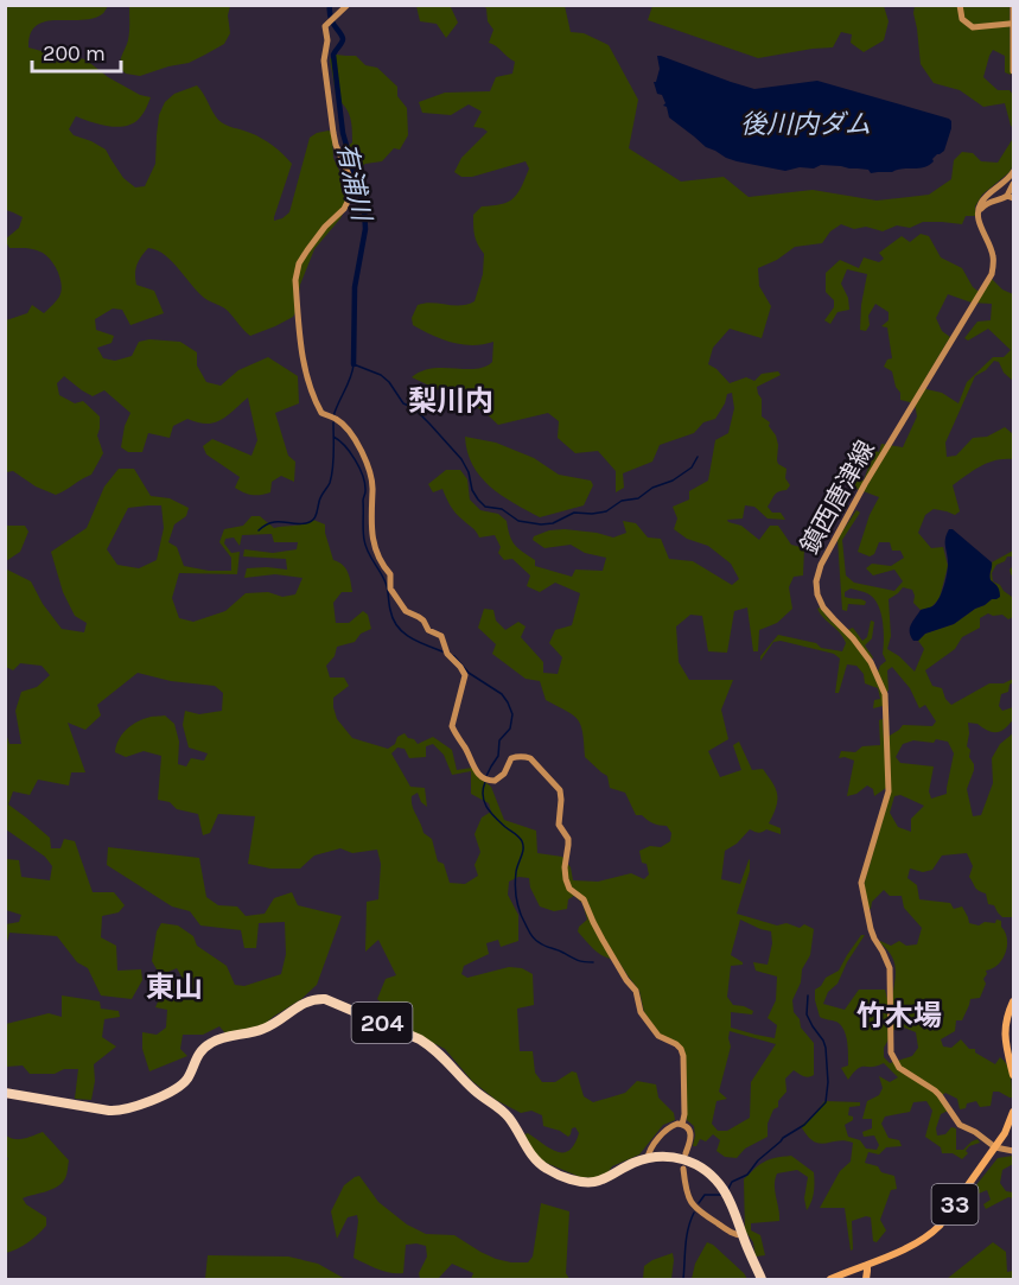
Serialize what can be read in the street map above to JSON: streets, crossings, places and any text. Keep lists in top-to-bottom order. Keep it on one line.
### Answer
{"streets":{"highway":["204"],"main road":["33"],"street":["鎮西唐津線"]},"crossings":[["鎮西唐津線","33"]],"districts":["梨川内","東山","竹木場"],"water":["後川内ダム","有浦川"],"scale_bar":"200 m"}
